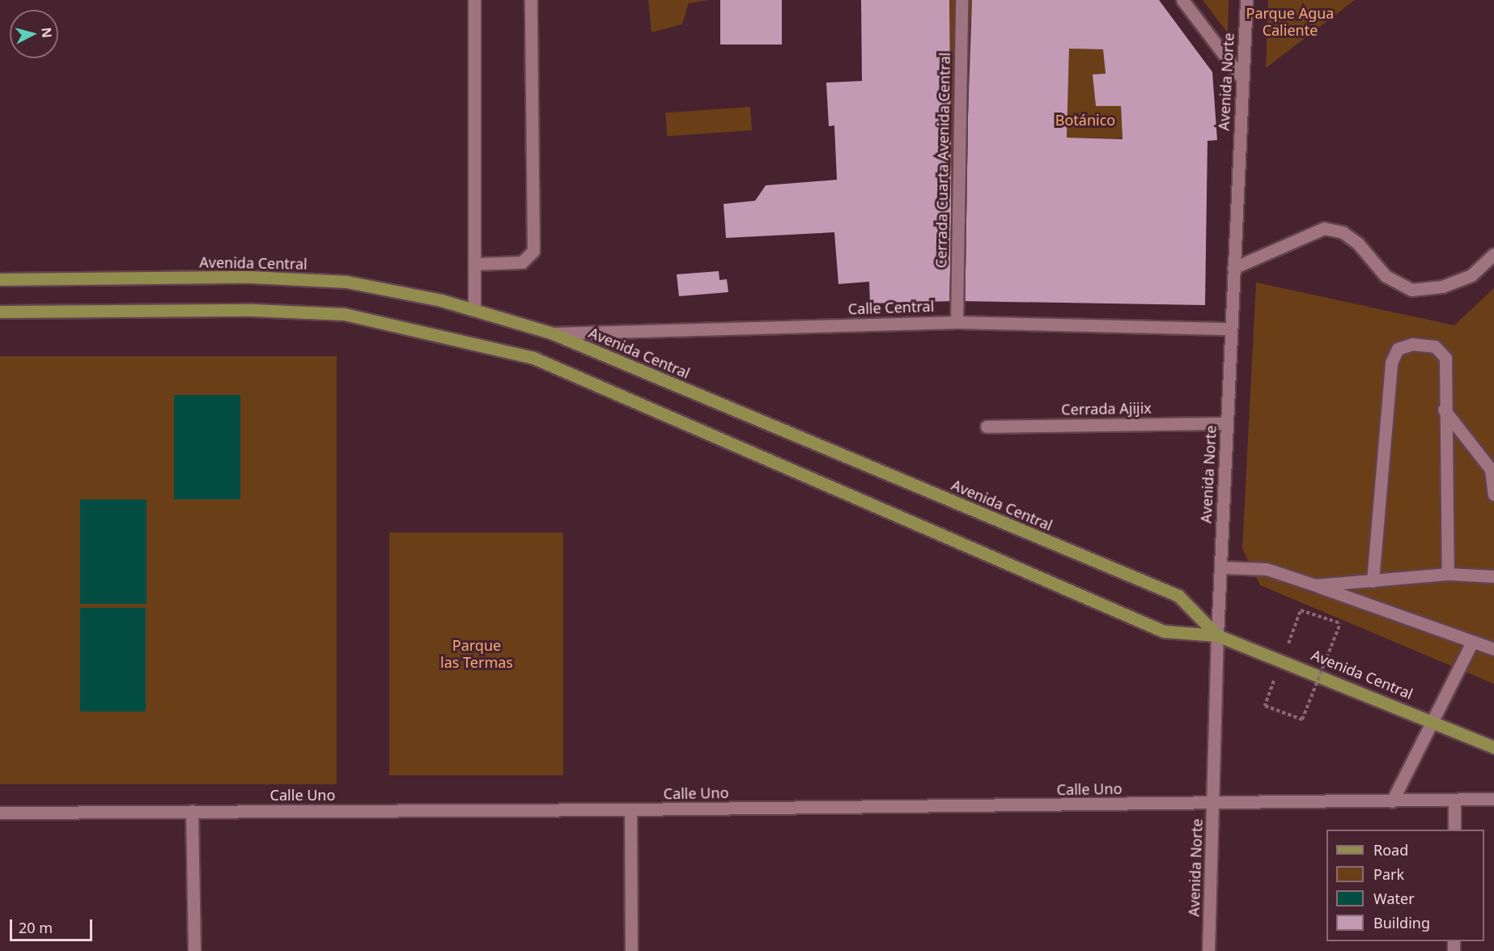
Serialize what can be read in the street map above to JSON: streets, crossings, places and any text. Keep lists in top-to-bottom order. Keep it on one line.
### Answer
{"streets":{"main road":["Avenida Central"],"street":["Avenida Norte","Cerrada Cuarta Avenida Central","Calle Central","Cerrada Ajijix","Calle Uno"]},"crossings":[["Avenida Norte","Avenida Central"],["Avenida Norte","Calle Central"],["Avenida Norte","Cerrada Ajijix"],["Avenida Norte","Calle Uno"],["Cerrada Cuarta Avenida Central","Calle Central"],["Avenida Central","Calle Central"]],"parks":["Parque Agua Caliente","Botánico","Parque las Termas"],"legend":["Road","Park","Water","Building"],"scale_bar":"20 m","north":"right"}
